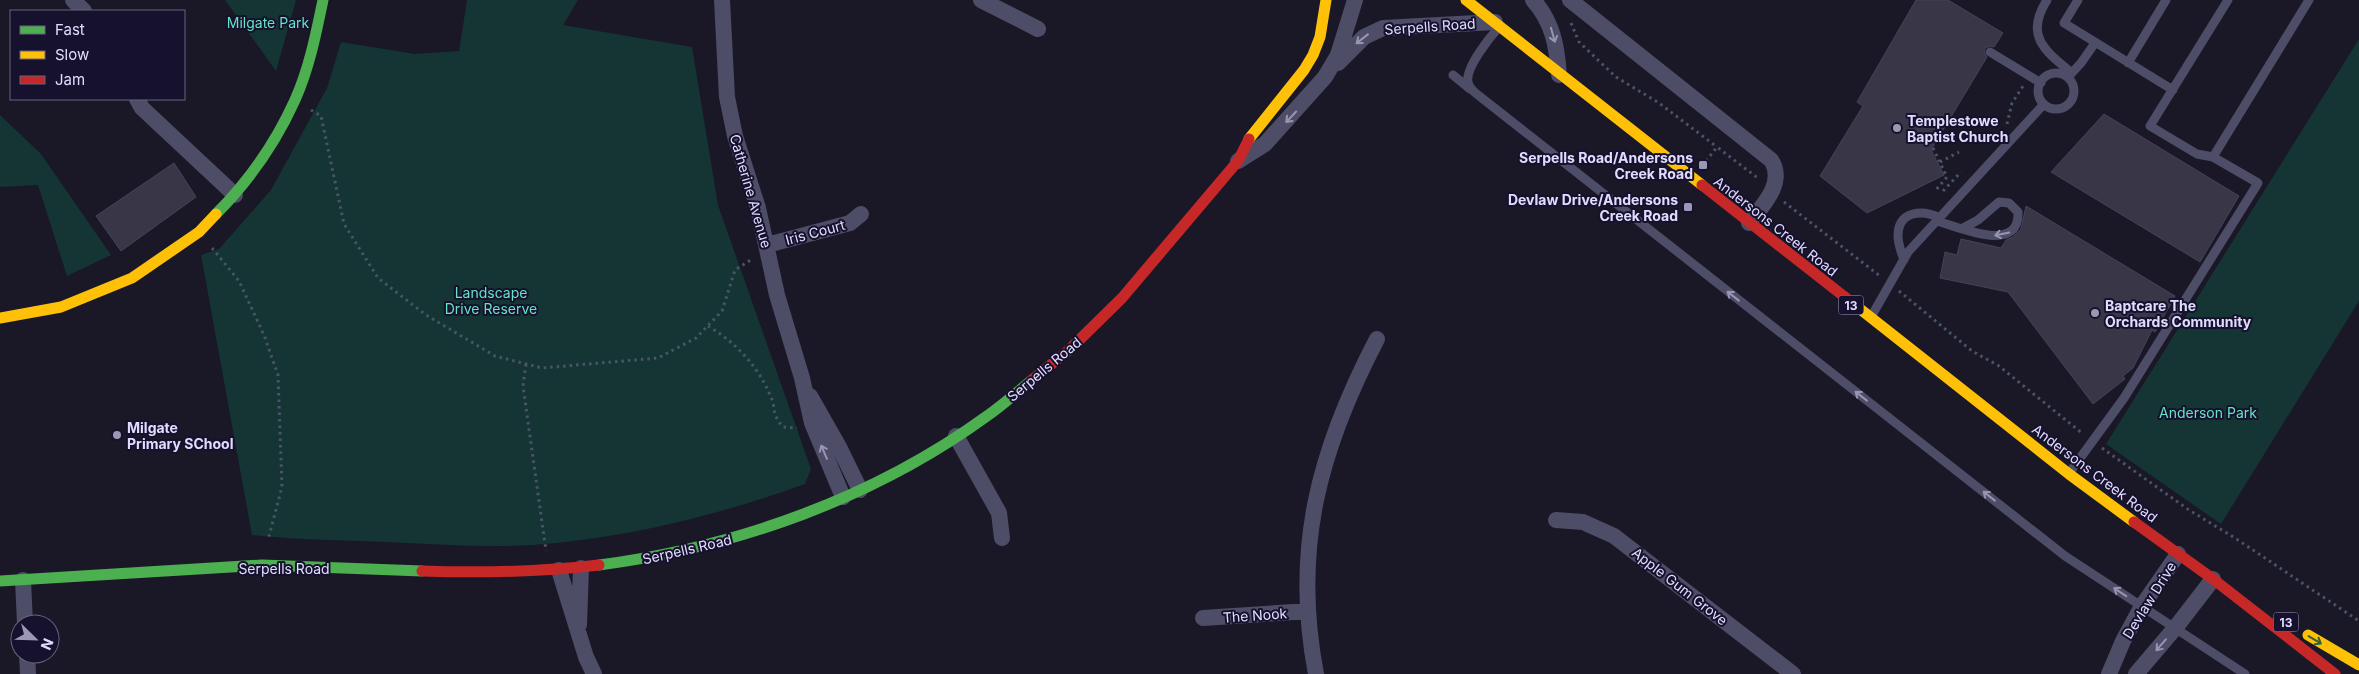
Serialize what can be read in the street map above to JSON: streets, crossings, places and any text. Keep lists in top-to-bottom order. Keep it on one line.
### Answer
{"streets":{"street":["Serpells Road","Catherine Avenue","Andersons Creek Road","Iris Court","13","Apple Gum Grove","Devlaw Drive","The Nook"]},"crossings":[["Serpells Road","Catherine Avenue"],["Serpells Road","Andersons Creek Road"],["Catherine Avenue","Iris Court"],["Andersons Creek Road","Devlaw Drive"]],"parks":["Milgate Park","Landscape Drive Reserve","Anderson Park"],"places":{"other":["Templestowe Baptist Church","Baptcare The Orchards Community","Milgate Primary SChool"],"transit":["Serpells Road/Andersons Creek Road","Devlaw Drive/Andersons Creek Road"]},"legend":["Fast","Slow","Jam"],"north":"bottom right"}
